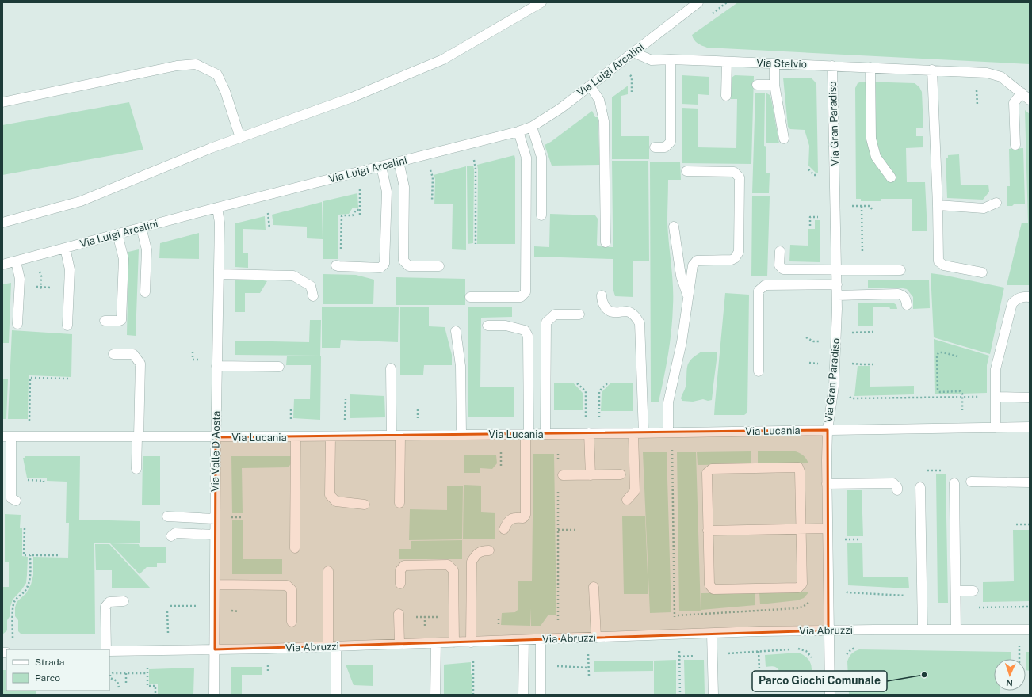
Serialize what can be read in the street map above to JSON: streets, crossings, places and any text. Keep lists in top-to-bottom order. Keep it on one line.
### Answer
{"streets":{"street":["Via Stelvio","Via Luigi Arcalini","Via Gran Paradiso","Via Lucania","Via Valle D'Aosta","Via Abruzzi"]},"crossings":[["Via Stelvio","Via Luigi Arcalini"],["Via Stelvio","Via Gran Paradiso"],["Via Luigi Arcalini","Via Valle D'Aosta"],["Via Gran Paradiso","Via Lucania"],["Via Gran Paradiso","Via Abruzzi"],["Via Lucania","Via Valle D'Aosta"],["Via Valle D'Aosta","Via Abruzzi"]],"places":["Parco Giochi Comunale"],"legend":["Strada","Parco"],"north":"bottom"}
